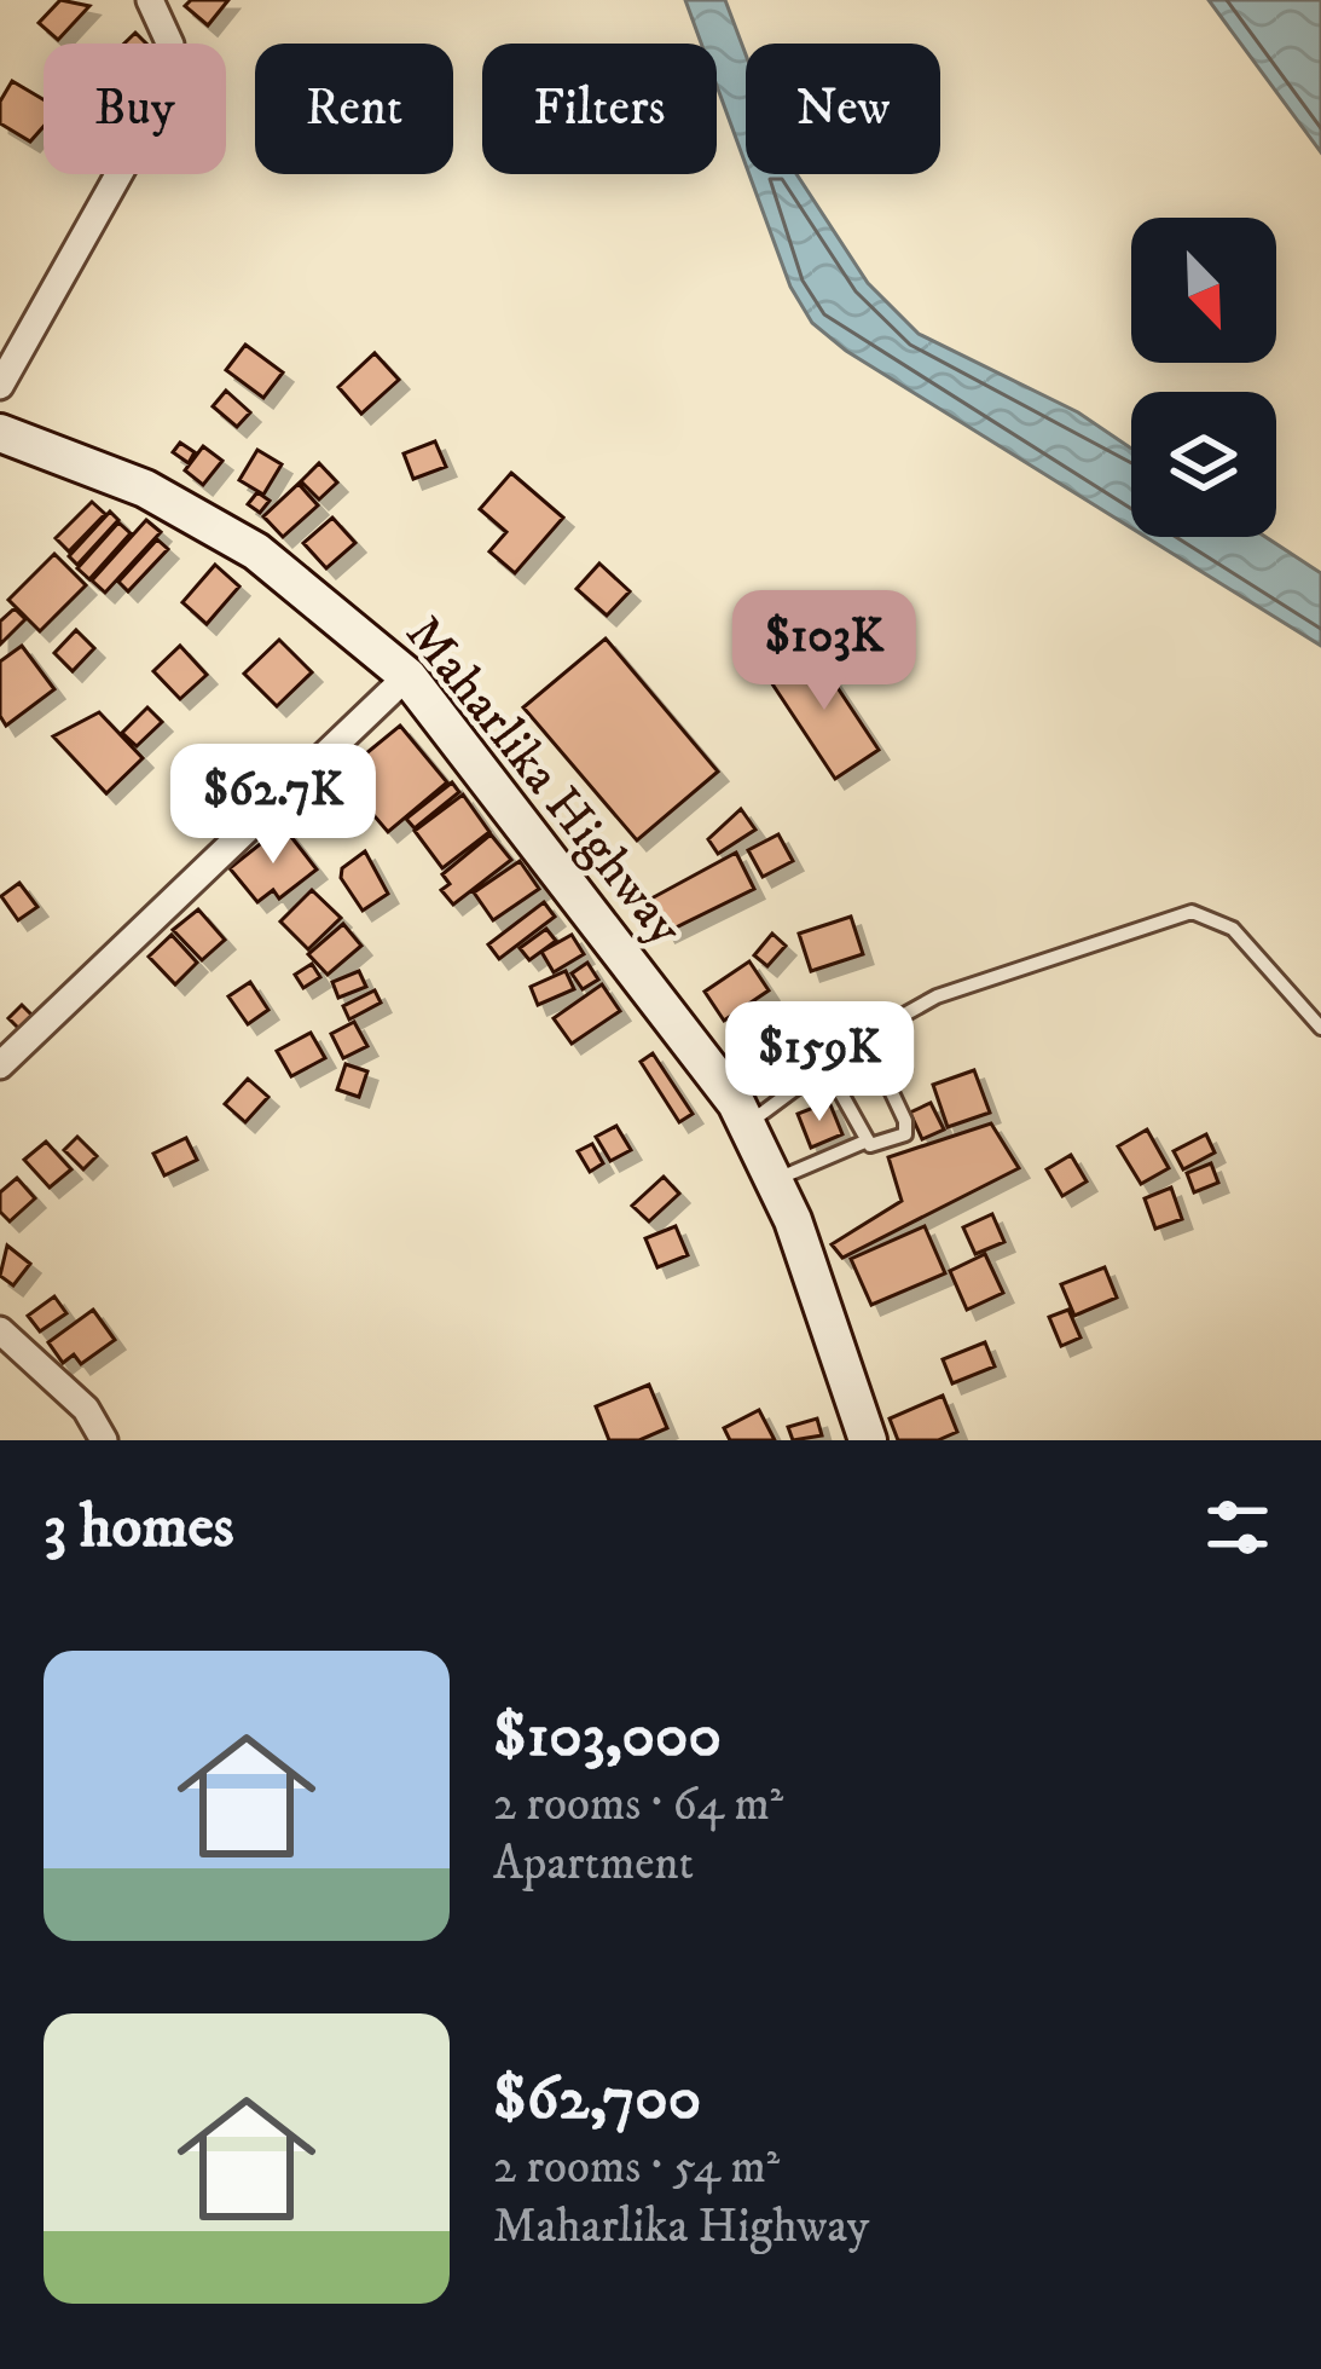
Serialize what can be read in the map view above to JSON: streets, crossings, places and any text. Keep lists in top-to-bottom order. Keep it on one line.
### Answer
{"streets":{"main road":["Maharlika Highway"]},"north":"bottom right","page":{"chip":["Buy","Rent","Filters","New"],"price":["$103K","$62.7K","$159K"],"heading":"3 homes","list":[{"name":"$103,000","note":"2 rooms · 64 m² · Apartment"},{"name":"$62,700","note":"2 rooms · 54 m² · Maharlika Highway"}]}}
